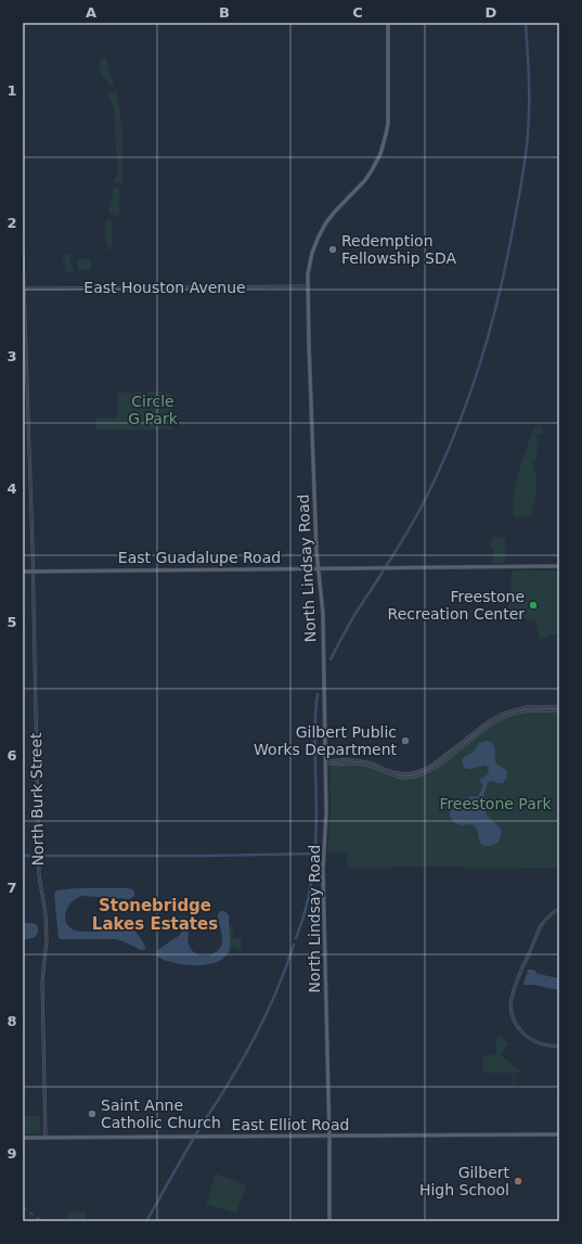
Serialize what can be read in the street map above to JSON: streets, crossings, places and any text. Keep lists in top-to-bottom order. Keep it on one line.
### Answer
{"streets":{"main road":["East Guadalupe Road","North Lindsay Road","East Elliot Road"],"street":["East Houston Avenue","North Burk Street"]},"crossings":[["East Houston Avenue","North Lindsay Road"],["East Houston Avenue","North Burk Street"],["East Guadalupe Road","North Lindsay Road"],["East Guadalupe Road","North Burk Street"],["North Lindsay Road","East Elliot Road"],["North Burk Street","East Elliot Road"]],"districts":["Stonebridge Lakes Estates"],"parks":["Circle G Park","Freestone Park"],"places":["Redemption Fellowship SDA","Freestone Recreation Center","Gilbert Public Works Department","Saint Anne Catholic Church","Gilbert High School"],"grid":{"columns":["A","B","C","D"],"rows":["1","2","3","4","5","6","7","8","9"]}}
